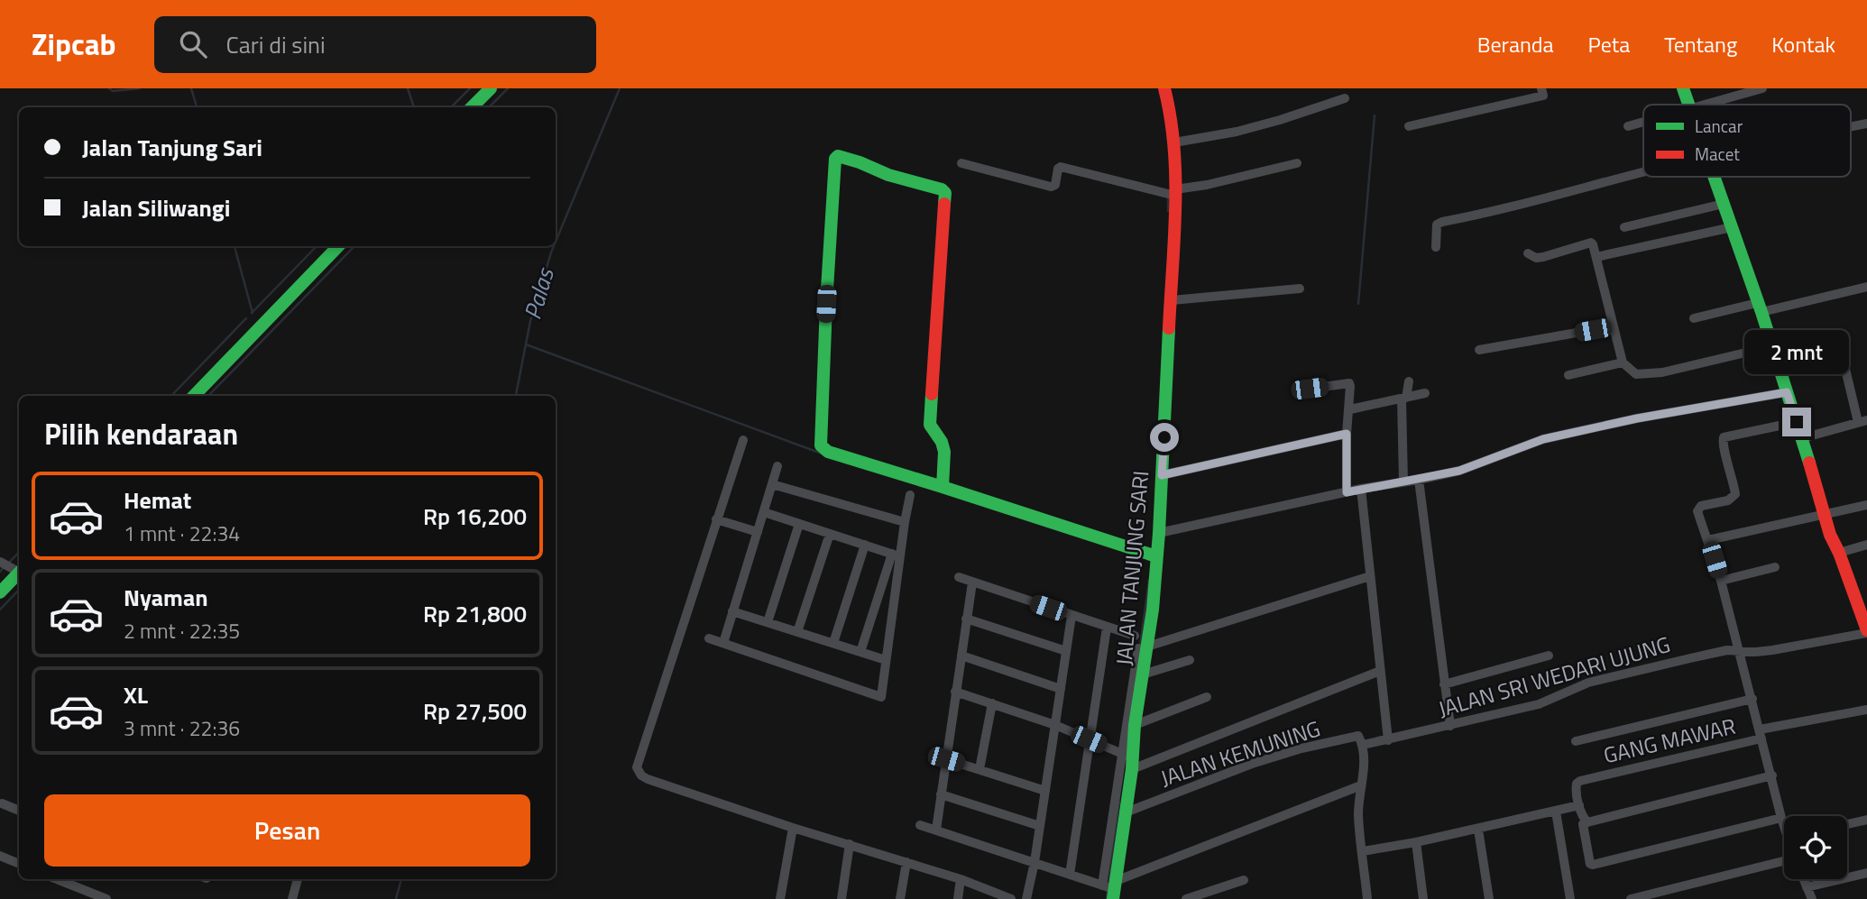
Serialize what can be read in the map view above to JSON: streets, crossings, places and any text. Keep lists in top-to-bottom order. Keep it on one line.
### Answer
{"streets":{"street":["JALAN TANJUNG SARI","JALAN SRI WEDARI UJUNG","GANG MAWAR","JALAN KEMUNING"]},"crossings":[["JALAN TANJUNG SARI","JALAN KEMUNING"],["JALAN SRI WEDARI UJUNG","JALAN KEMUNING"]],"water":["Palas"],"legend":["Lancar","Macet"],"page":{"header":"Zipcab","search":"Cari di sini","nav":["Beranda","Peta","Tentang","Kontak"],"banner":["Jalan Tanjung Sari","Jalan Siliwangi"],"bubble":"2 mnt","heading":"Pilih kendaraan","list":[{"name":"Hemat","note":"1 mnt · 22:34","value":"Rp 16,200"},{"name":"Nyaman","note":"2 mnt · 22:35","value":"Rp 21,800"},{"name":"XL","note":"3 mnt · 22:36","value":"Rp 27,500"}],"buttons":"Pesan"}}
